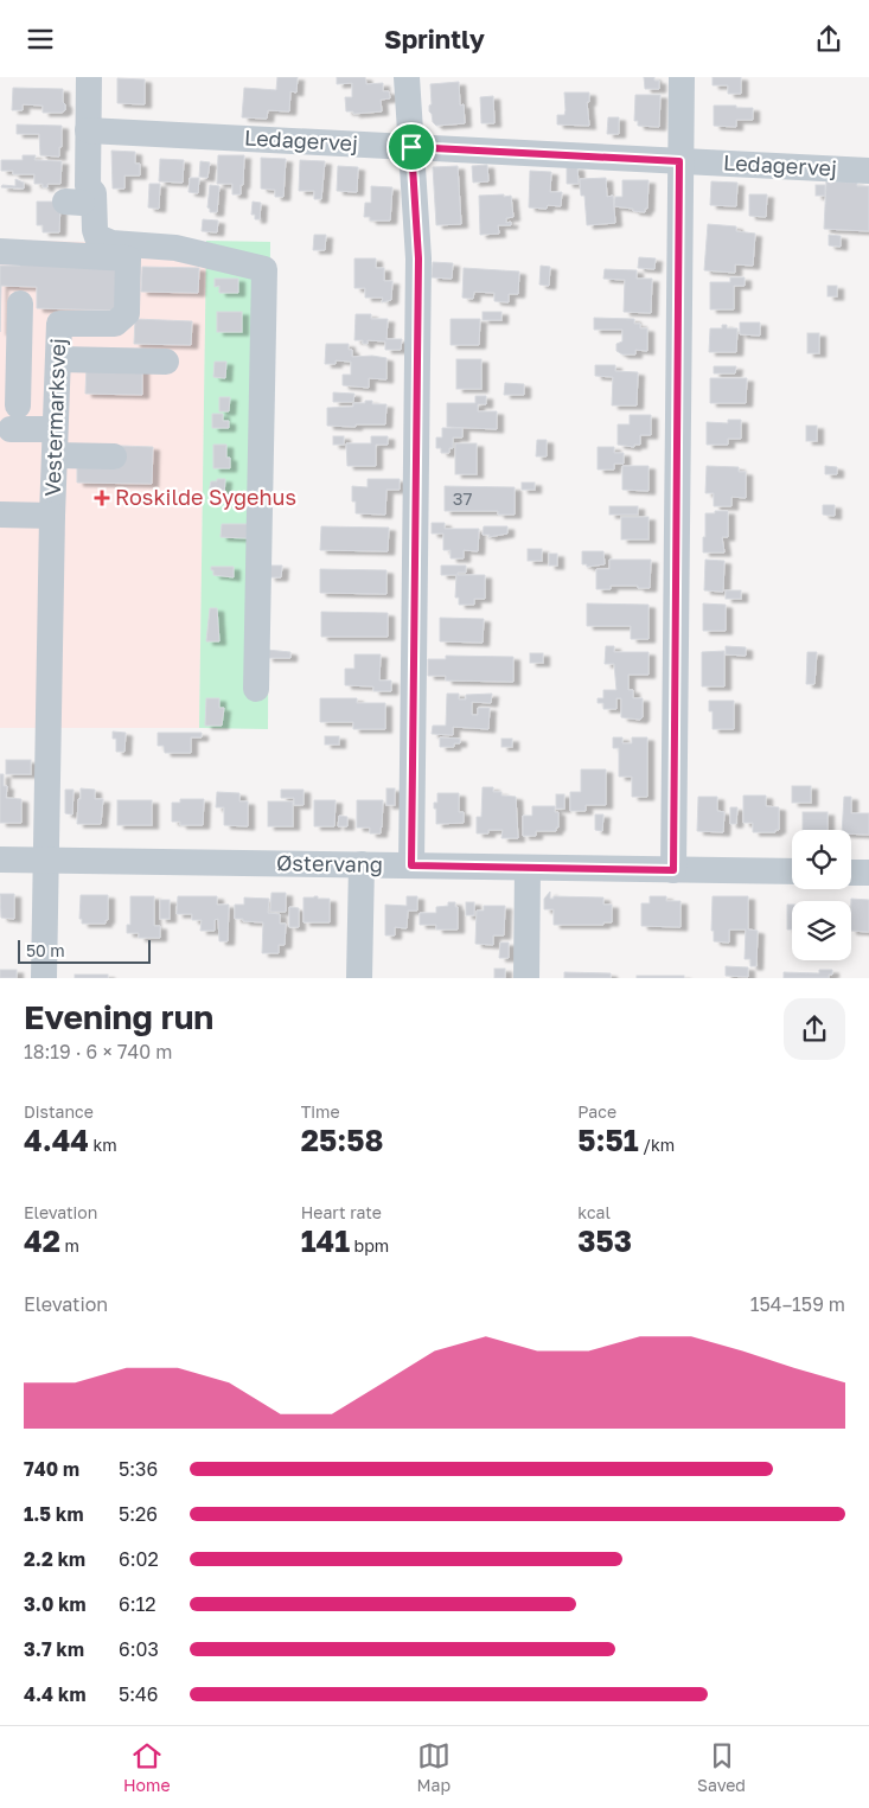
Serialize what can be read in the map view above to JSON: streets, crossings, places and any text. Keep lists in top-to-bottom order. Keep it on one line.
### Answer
{"streets":{"street":["Ledagervej","Vestermarksvej","Østervang"]},"crossings":[["Vestermarksvej","Østervang"]],"places":{"health":["Roskilde Sygehus"]},"house_numbers":["37"],"scale_bar":"50 m","page":{"header":"Sprintly","scale":"50 m","heading":["Evening run","18:19 · 6 × 740 m"],"stats":[["Distance","4.44 km"],["Time","25:58"],["Pace","5:51 /km"],["Elevation","42 m"],["Heart rate","141 bpm"],["kcal","353"]],"chart":["Elevation","154–159 m"],"list":[{"name":"740 m","note":"5:36"},{"name":"1.5 km","note":"5:26"},{"name":"2.2 km","note":"6:02"},{"name":"3.0 km","note":"6:12"},{"name":"3.7 km","note":"6:03"},{"name":"4.4 km","note":"5:46"}],"tabs":["Home","Map","Saved"]}}
